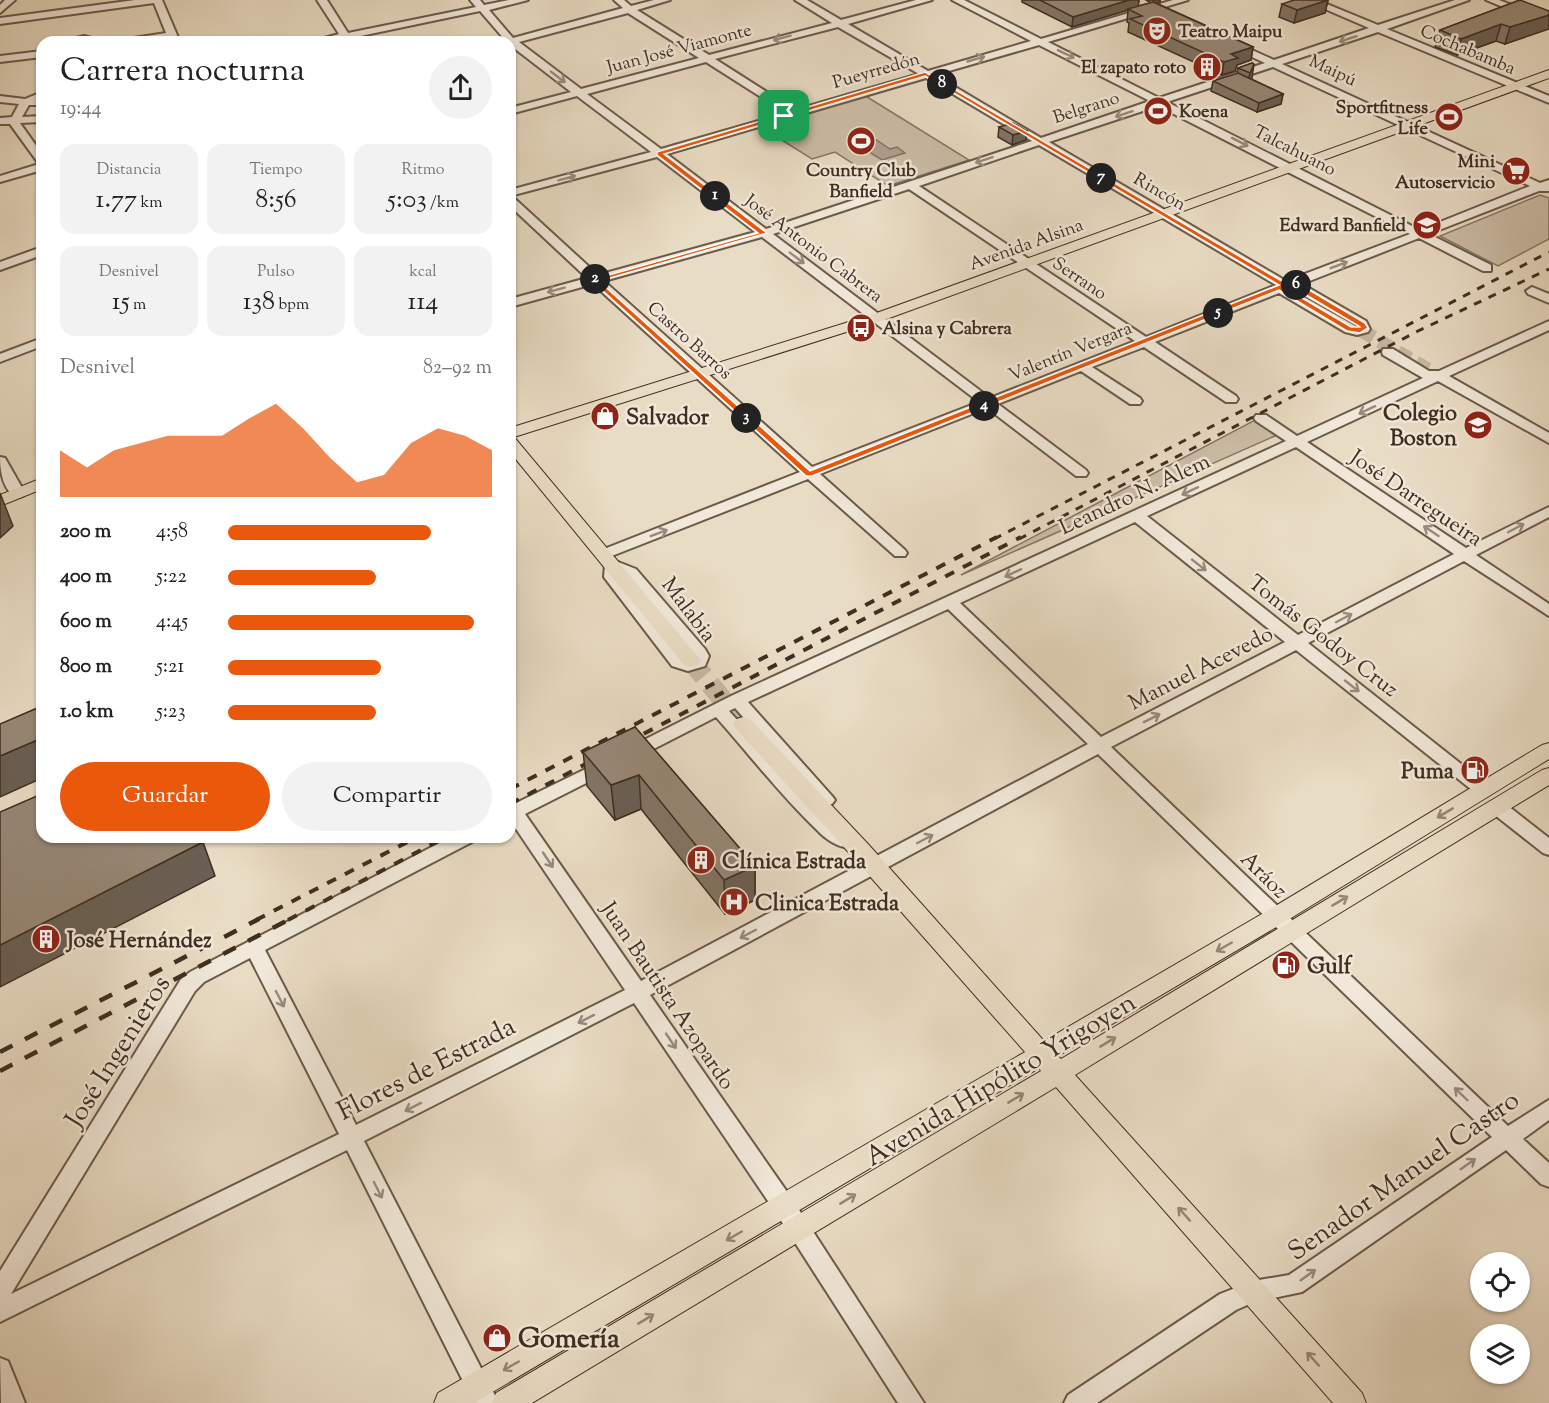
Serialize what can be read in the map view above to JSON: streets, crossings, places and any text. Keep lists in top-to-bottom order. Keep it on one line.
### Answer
{"streets":{"main road":["Avenida Alsina","Malabia","Avenida Hipólito Yrigoyen"],"street":["Juan José Viamonte","Cochabamba","Pueyrredón","Maipú","Belgrano","Talcahuano","Rincón","José Antonio Cabrera","Serrano","Castro Barros","Valentín Vergara","Leandro N. Alem","José Darregueira","Tomás Godoy Cruz","Manuel Acevedo","Aráoz","Juan Bautista Azopardo","José Ingenieros","Flores de Estrada","Senador Manuel Castro"]},"crossings":[["Juan José Viamonte","Rincón"],["Juan José Viamonte","José Antonio Cabrera"],["Cochabamba","Belgrano"],["Cochabamba","Avenida Alsina"],["Pueyrredón","Talcahuano"],["Pueyrredón","Rincón"],["Pueyrredón","José Antonio Cabrera"],["Maipú","Belgrano"],["Maipú","Avenida Alsina"],["Maipú","Valentín Vergara"],["Belgrano","Talcahuano"],["Belgrano","Rincón"],["Belgrano","José Antonio Cabrera"],["Belgrano","Serrano"],["Belgrano","Castro Barros"],["Talcahuano","Avenida Alsina"],["Talcahuano","Valentín Vergara"],["Rincón","Avenida Alsina"],["Rincón","Valentín Vergara"],["Avenida Alsina","José Antonio Cabrera"],["Avenida Alsina","Serrano"],["Avenida Alsina","Castro Barros"],["José Antonio Cabrera","Valentín Vergara"],["Serrano","Valentín Vergara"],["Castro Barros","Valentín Vergara"],["Valentín Vergara","Malabia"],["Leandro N. Alem","José Darregueira"],["Leandro N. Alem","Tomás Godoy Cruz"],["Leandro N. Alem","Aráoz"],["José Darregueira","Manuel Acevedo"],["Tomás Godoy Cruz","Manuel Acevedo"],["Tomás Godoy Cruz","Avenida Hipólito Yrigoyen"],["Manuel Acevedo","Aráoz"],["Manuel Acevedo","Flores de Estrada"],["Aráoz","Avenida Hipólito Yrigoyen"],["Aráoz","Senador Manuel Castro"],["Juan Bautista Azopardo","Flores de Estrada"],["Juan Bautista Azopardo","Avenida Hipólito Yrigoyen"]],"one_way":["Pueyrredón","Belgrano","Talcahuano","Valentín Vergara","Leandro N. Alem","Tomás Godoy Cruz","Manuel Acevedo","Aráoz","Juan Bautista Azopardo","Flores de Estrada","Senador Manuel Castro"],"places":{"theatre":["Teatro Maipu"],"building":["El zapato roto","Clínica Estrada","José Hernández"],"sports":["Koena","Sportfitness Life","Country Club Banfield"],"supermarket":["Mini Autoservicio"],"school or university":["Edward Banfield","Colegio Boston"],"bus stop":["Alsina y Cabrera"],"shop":["Salvador","Gomería"],"fuel station":["Puma","Gulf"],"hospital":["Clinica Estrada"]},"page":{"heading":["Carrera nocturna","19:44"],"pins":["8","7","1","2","6","5","4","3"],"stats":[["Distancia","1.77 km"],["Tiempo","8:56"],["Ritmo","5:03 /km"],["Desnivel","15 m"],["Pulso","138 bpm"],["kcal","114"]],"chart":["Desnivel","82–92 m"],"list":[{"name":"200 m","note":"4:58"},{"name":"400 m","note":"5:22"},{"name":"600 m","note":"4:45"},{"name":"800 m","note":"5:21"},{"name":"1.0 km","note":"5:23"}],"buttons":["Guardar","Compartir"]}}
